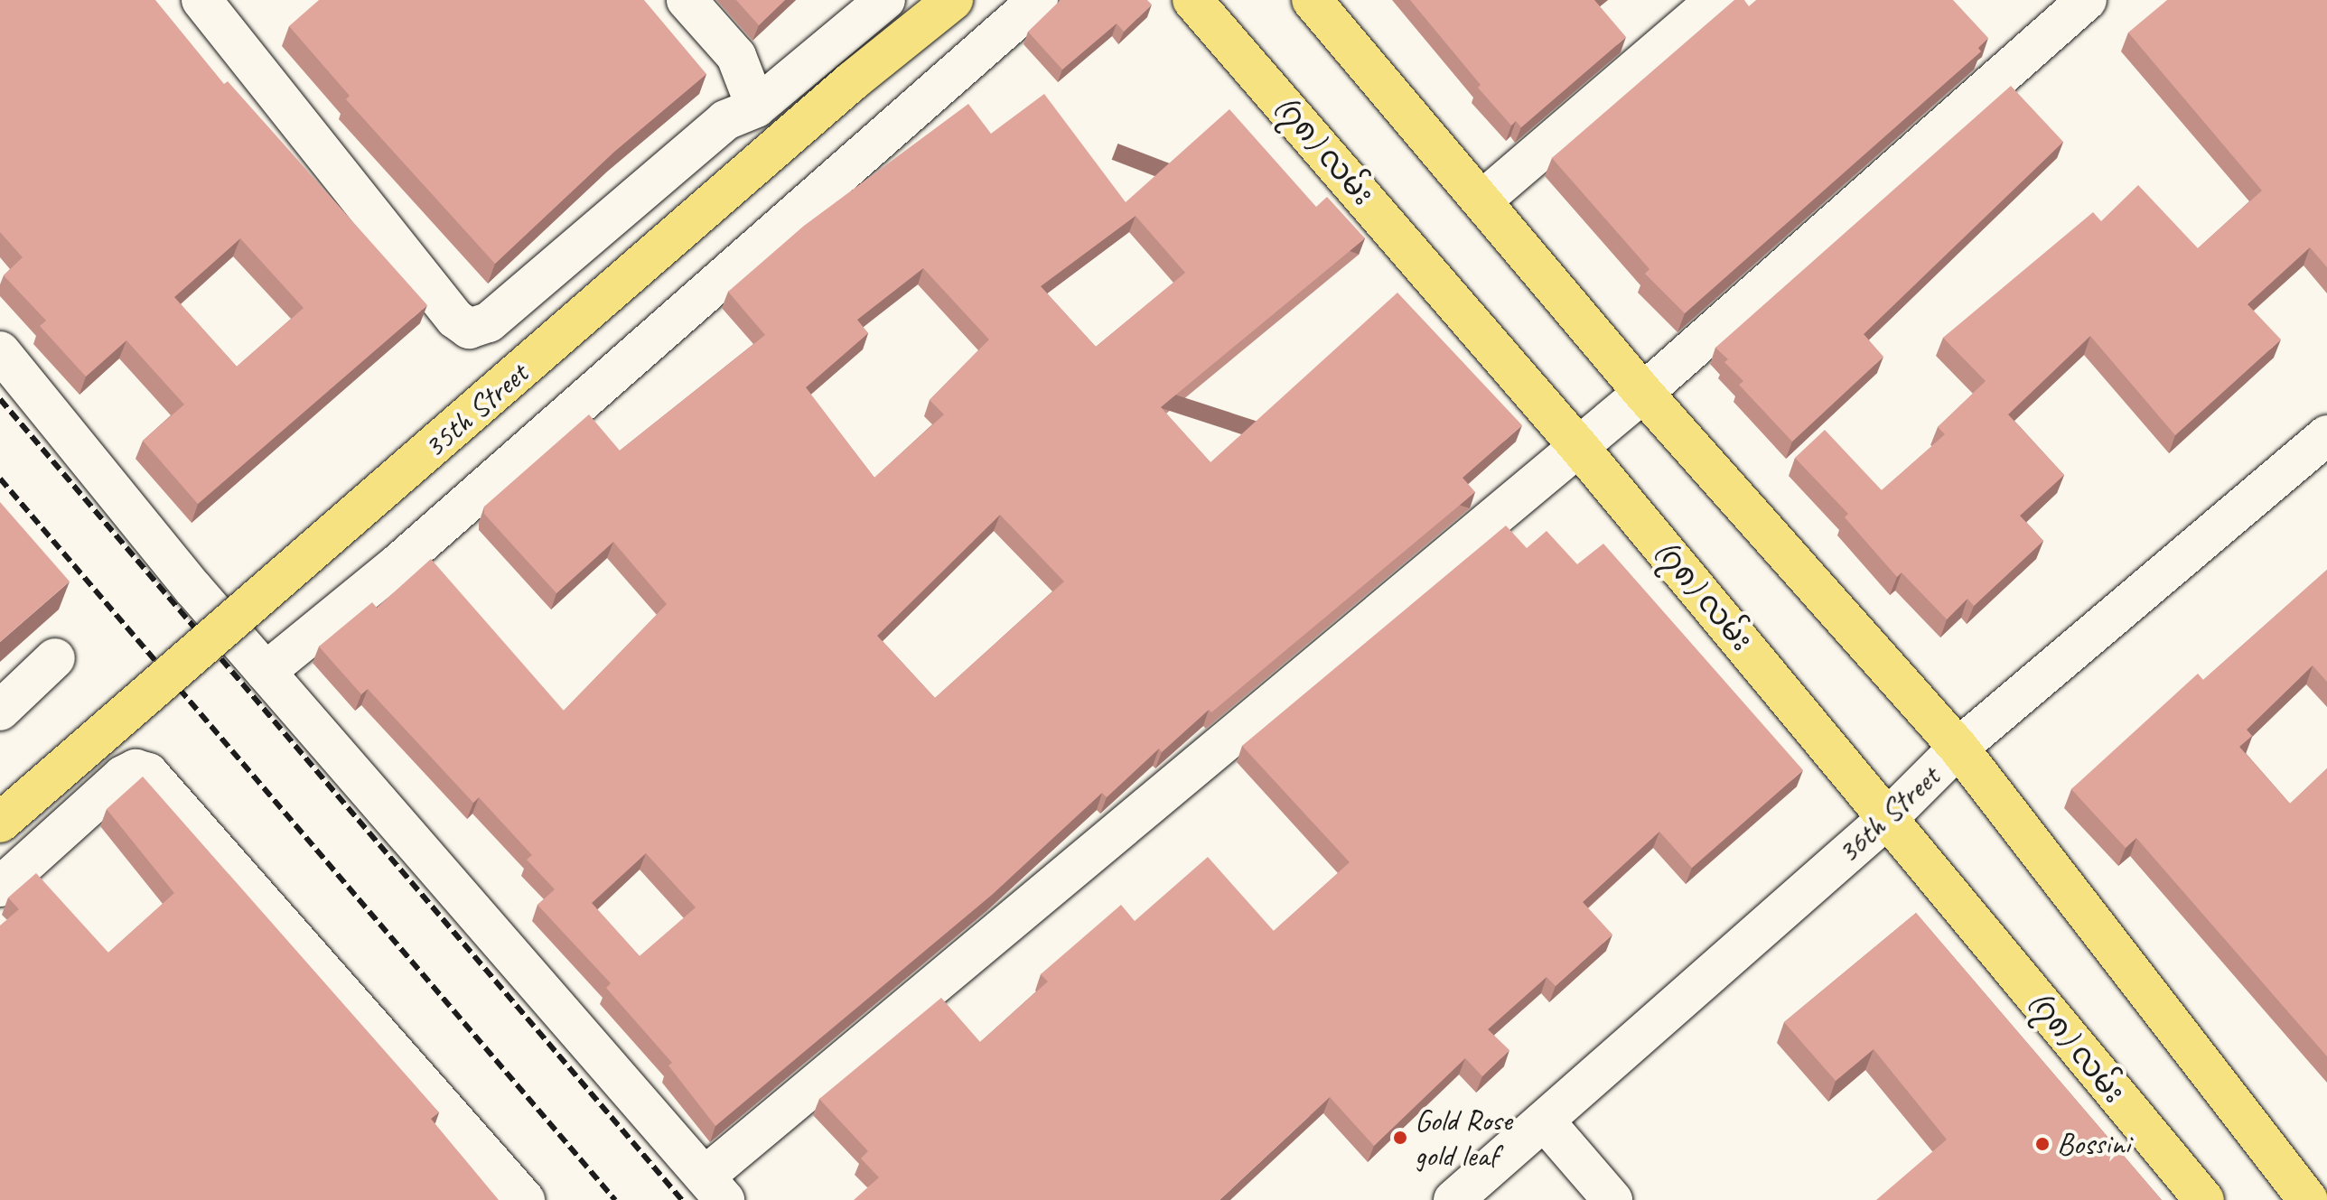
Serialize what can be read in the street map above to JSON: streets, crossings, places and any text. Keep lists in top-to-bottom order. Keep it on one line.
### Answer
{"streets":{"main road":["(၇၈) လမ်း","35th Street"],"street":["36th Street"]},"crossings":[["(၇၈) လမ်း","36th Street"]],"places":["Gold Rose gold leaf","Bossini"]}
